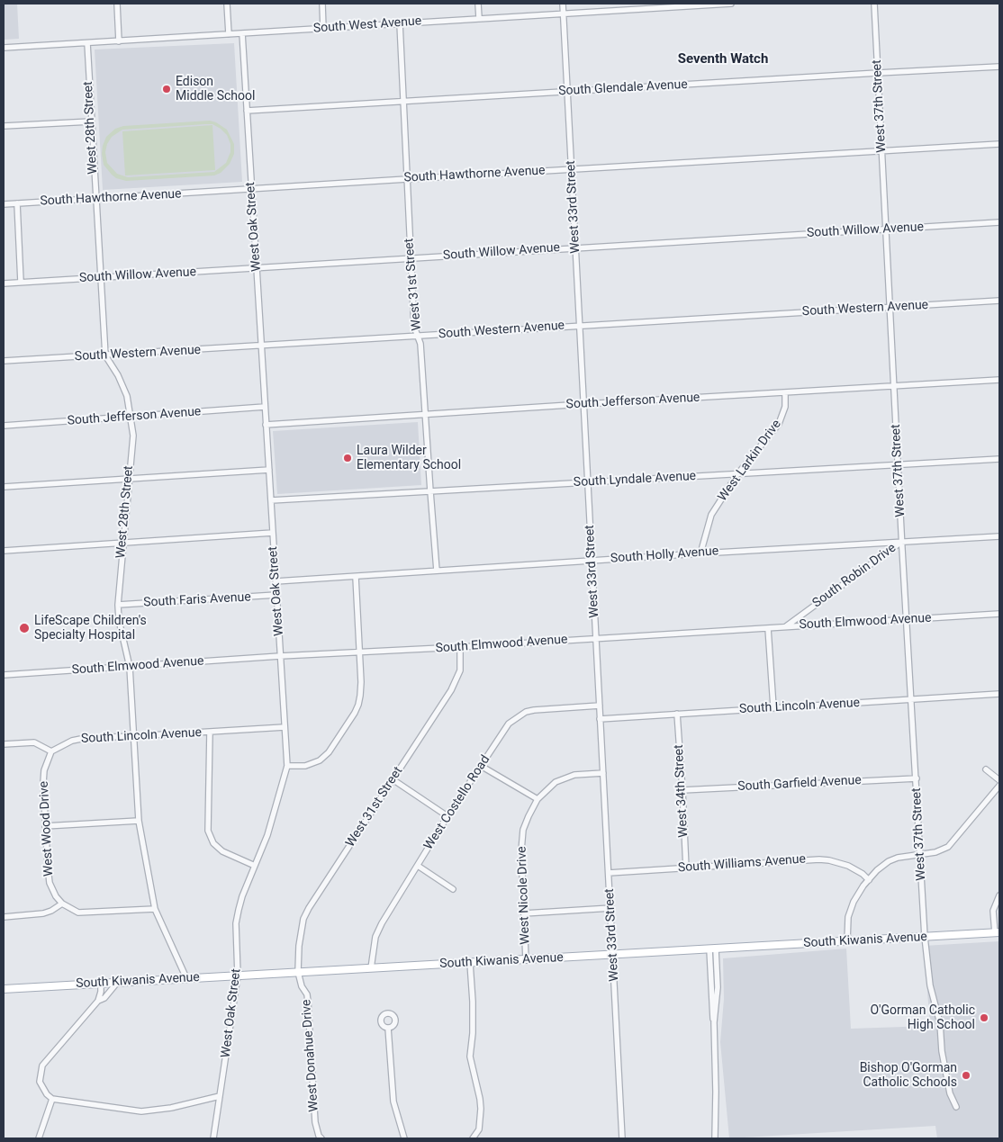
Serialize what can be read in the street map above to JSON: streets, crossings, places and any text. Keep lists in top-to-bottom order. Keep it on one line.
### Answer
{"streets":{"main road":["South Kiwanis Avenue"],"street":["South West Avenue","South Glendale Avenue","West 37th Street","West 28th Street","South Hawthorne Avenue","West 33rd Street","West Oak Street","South Willow Avenue","West 31st Street","South Western Avenue","South Jefferson Avenue","West Larkin Drive","South Lyndale Avenue","South Holly Avenue","South Robin Drive","South Faris Avenue","South Elmwood Avenue","South Lincoln Avenue","South Garfield Avenue","West 34th Street","West Costello Road","West Wood Drive","South Williams Avenue","West Nicole Drive","West Donahue Drive"]},"crossings":[["South West Avenue","West 28th Street"],["South West Avenue","West 33rd Street"],["South West Avenue","West Oak Street"],["South West Avenue","West 31st Street"],["South Glendale Avenue","West 37th Street"],["South Glendale Avenue","West 33rd Street"],["South Glendale Avenue","West Oak Street"],["South Glendale Avenue","West 31st Street"],["West 37th Street","South Hawthorne Avenue"],["West 37th Street","South Willow Avenue"],["West 37th Street","South Western Avenue"],["West 37th Street","South Jefferson Avenue"],["West 37th Street","South Lyndale Avenue"],["West 37th Street","South Holly Avenue"],["West 37th Street","South Robin Drive"],["West 37th Street","South Elmwood Avenue"],["West 37th Street","South Lincoln Avenue"],["West 37th Street","South Garfield Avenue"],["West 37th Street","South Kiwanis Avenue"],["West 28th Street","South Hawthorne Avenue"],["West 28th Street","South Willow Avenue"],["West 28th Street","South Western Avenue"],["West 28th Street","South Jefferson Avenue"],["West 28th Street","South Faris Avenue"],["West 28th Street","South Elmwood Avenue"],["West 28th Street","South Lincoln Avenue"],["West 28th Street","South Kiwanis Avenue"],["South Hawthorne Avenue","West 33rd Street"],["South Hawthorne Avenue","West Oak Street"],["South Hawthorne Avenue","West 31st Street"],["West 33rd Street","South Willow Avenue"],["West 33rd Street","South Western Avenue"],["West 33rd Street","South Jefferson Avenue"],["West 33rd Street","South Lyndale Avenue"],["West 33rd Street","South Holly Avenue"],["West 33rd Street","South Elmwood Avenue"],["West 33rd Street","South Lincoln Avenue"],["West 33rd Street","West Costello Road"],["West 33rd Street","South Williams Avenue"],["West 33rd Street","West Nicole Drive"],["West 33rd Street","South Kiwanis Avenue"],["West Oak Street","South Willow Avenue"],["West Oak Street","South Western Avenue"],["West Oak Street","South Jefferson Avenue"],["West Oak Street","South Lyndale Avenue"],["West Oak Street","South Holly Avenue"],["West Oak Street","South Faris Avenue"],["West Oak Street","South Elmwood Avenue"],["West Oak Street","South Lincoln Avenue"],["West Oak Street","South Kiwanis Avenue"],["South Willow Avenue","West 31st Street"],["West 31st Street","South Western Avenue"],["West 31st Street","South Jefferson Avenue"],["West 31st Street","South Lyndale Avenue"],["West 31st Street","South Holly Avenue"],["West 31st Street","South Elmwood Avenue"],["West 31st Street","South Kiwanis Avenue"],["West 31st Street","West Donahue Drive"],["South Jefferson Avenue","West Larkin Drive"],["West Larkin Drive","South Lyndale Avenue"],["West Larkin Drive","South Holly Avenue"],["South Holly Avenue","South Robin Drive"],["South Robin Drive","South Elmwood Avenue"],["South Lincoln Avenue","West 34th Street"],["South Lincoln Avenue","West Wood Drive"],["South Garfield Avenue","West 34th Street"],["West 34th Street","South Williams Avenue"],["West Costello Road","South Kiwanis Avenue"],["West Nicole Drive","South Kiwanis Avenue"],["South Kiwanis Avenue","West Donahue Drive"]],"districts":["Seventh Watch"],"places":["Edison Middle School","Laura Wilder Elementary School","LifeScape Children's Specialty Hospital","O'Gorman Catholic High School","Bishop O'Gorman Catholic Schools"]}
